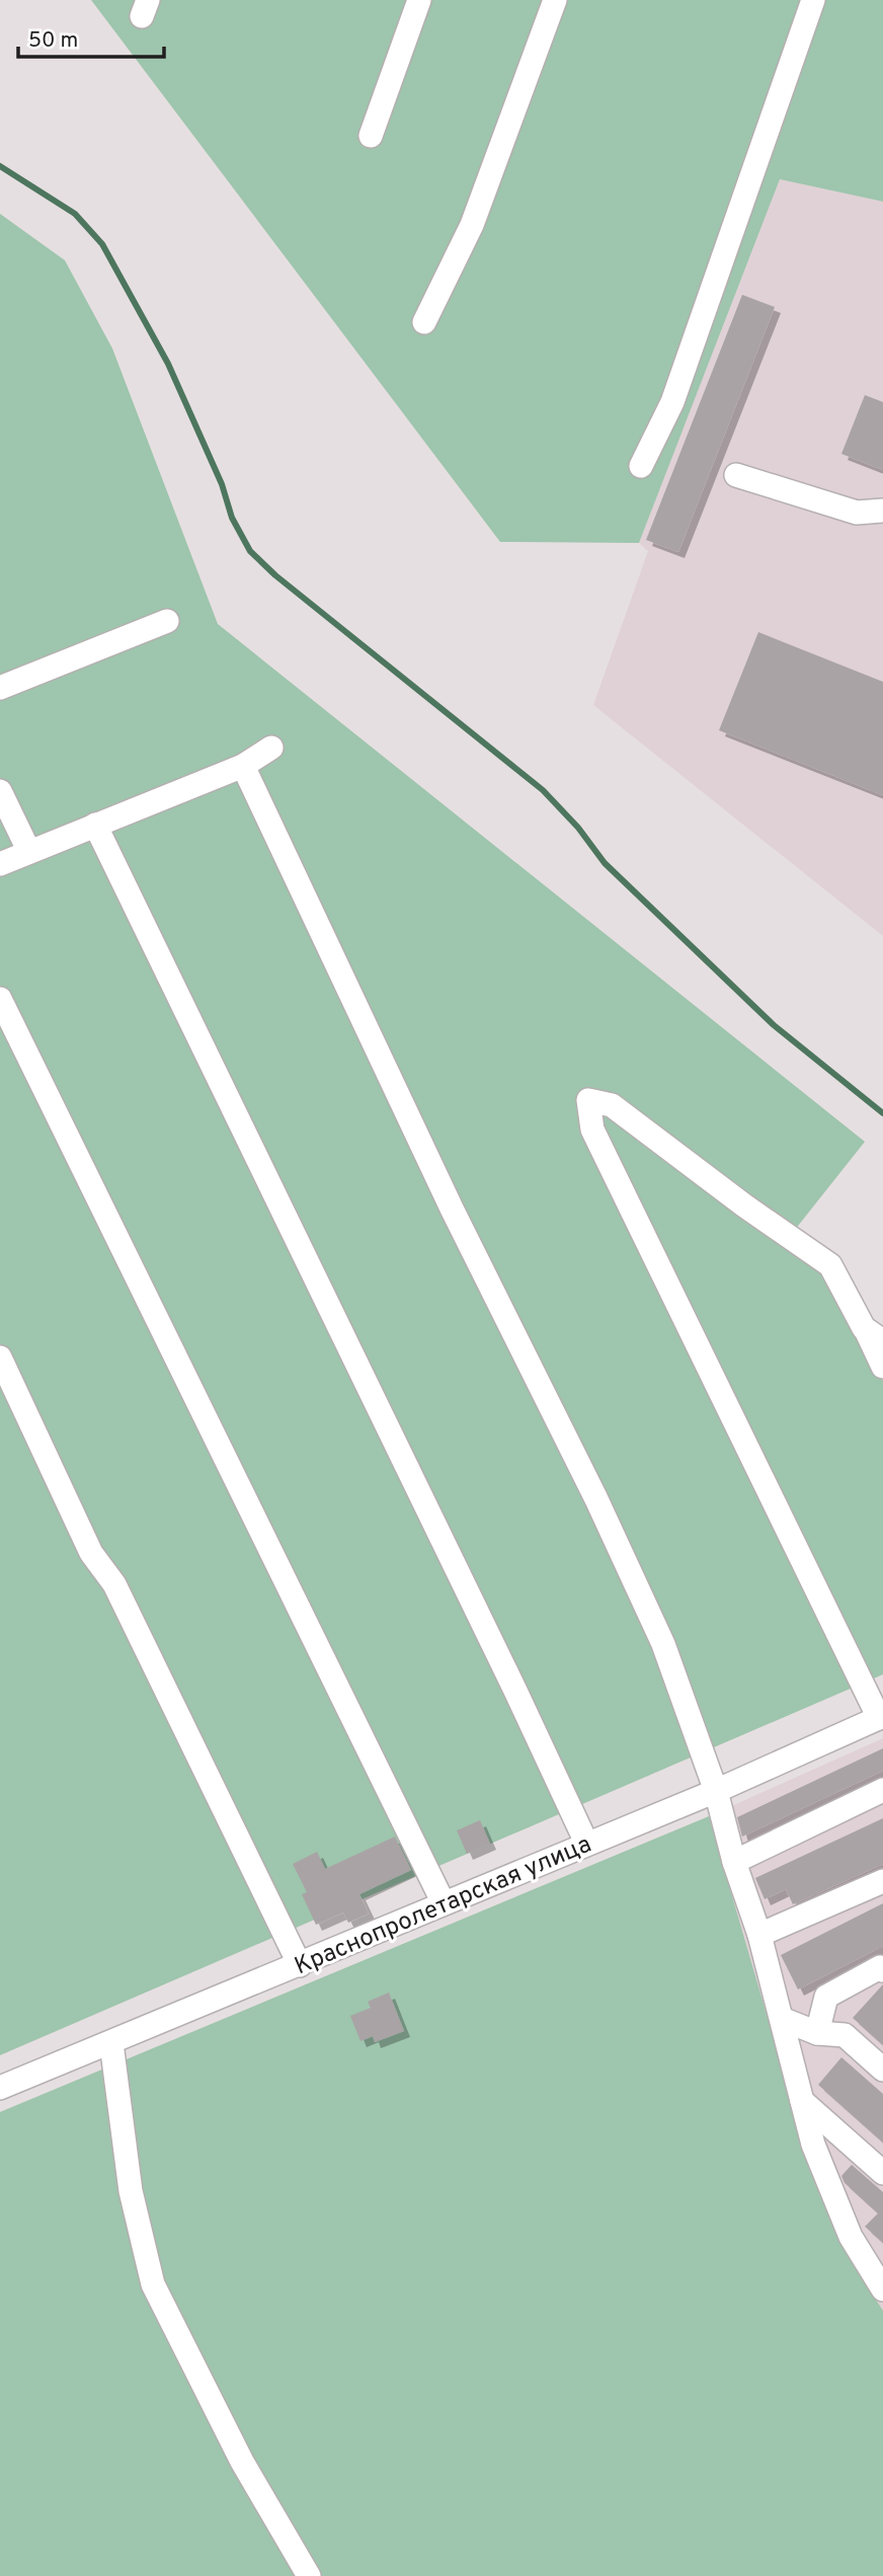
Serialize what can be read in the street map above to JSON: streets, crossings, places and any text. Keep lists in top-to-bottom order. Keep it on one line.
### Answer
{"streets":{"street":["Краснопролетарская улица"]},"scale_bar":"50 m"}
